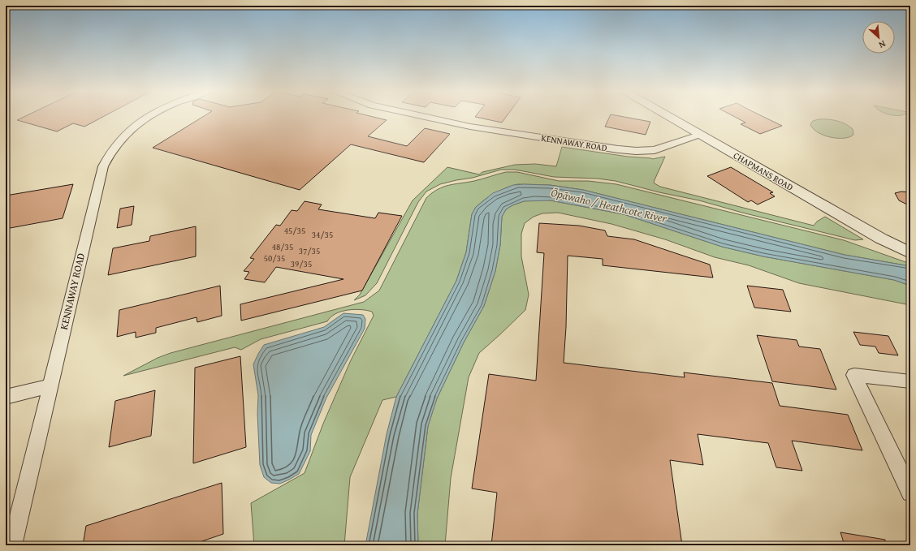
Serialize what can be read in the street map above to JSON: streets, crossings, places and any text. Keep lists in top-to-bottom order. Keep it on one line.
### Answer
{"streets":{"street":["KENNAWAY ROAD","CHAPMANS ROAD"]},"crossings":[["KENNAWAY ROAD","CHAPMANS ROAD"]],"water":["Ōpāwaho / Heathcote River"],"house_numbers":["45/35","34/35","48/35","37/35","50/35","39/35"],"north":"bottom right"}
